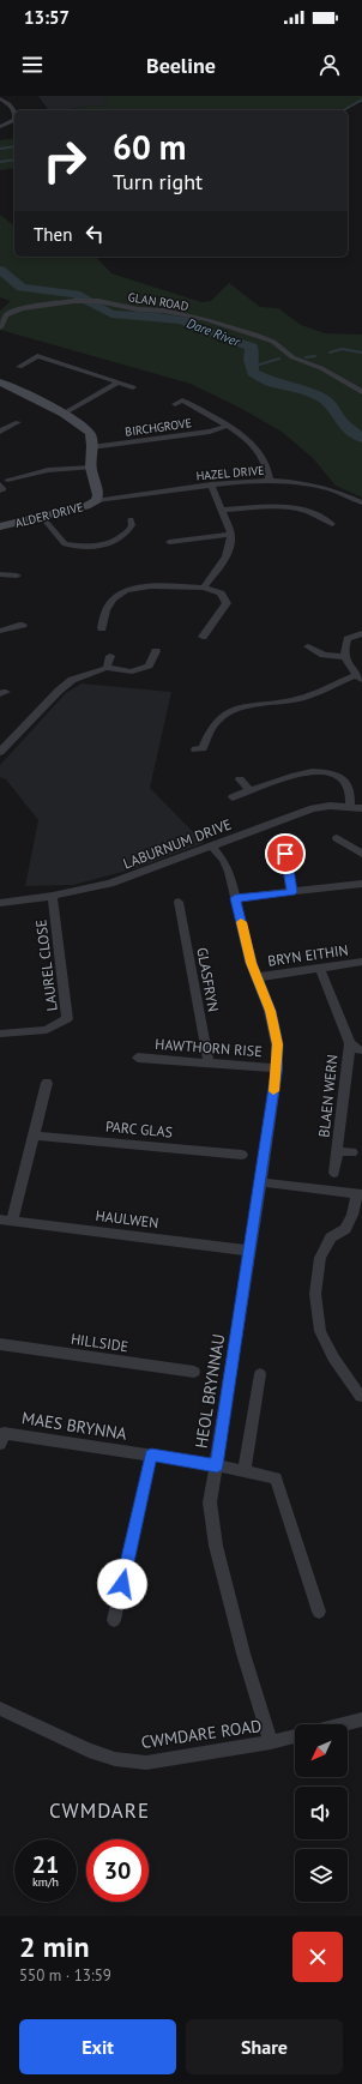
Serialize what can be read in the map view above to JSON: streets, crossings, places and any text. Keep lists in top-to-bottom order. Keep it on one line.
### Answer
{"streets":{"street":["GLAN ROAD","BIRCHGROVE","HAZEL DRIVE","ALDER DRIVE","LABURNUM DRIVE","BRYN EITHIN","LAUREL CLOSE","GLASFRYN","HAWTHORN RISE","BLAEN WERN","PARC GLAS","HAULWEN","HILLSIDE","HEOL BRYNNAU","MAES BRYNNA","CWMDARE ROAD"]},"crossings":[["BIRCHGROVE","HAZEL DRIVE"],["HAZEL DRIVE","ALDER DRIVE"],["LABURNUM DRIVE","LAUREL CLOSE"],["LABURNUM DRIVE","HEOL BRYNNAU"],["BRYN EITHIN","BLAEN WERN"],["BRYN EITHIN","HEOL BRYNNAU"],["GLASFRYN","HAWTHORN RISE"],["HAWTHORN RISE","HEOL BRYNNAU"],["HAULWEN","HEOL BRYNNAU"],["HEOL BRYNNAU","CWMDARE ROAD"]],"districts":["CWMDARE"],"water":["Dare River"],"north":"bottom left","page":{"status":"13:57","header":"Beeline","turn":["60 m","Turn right"],"then":"Then","speed":"21 km/h","limit":"30","heading":["2 min","550 m · 13:59"],"buttons":["Exit","Share"]}}
